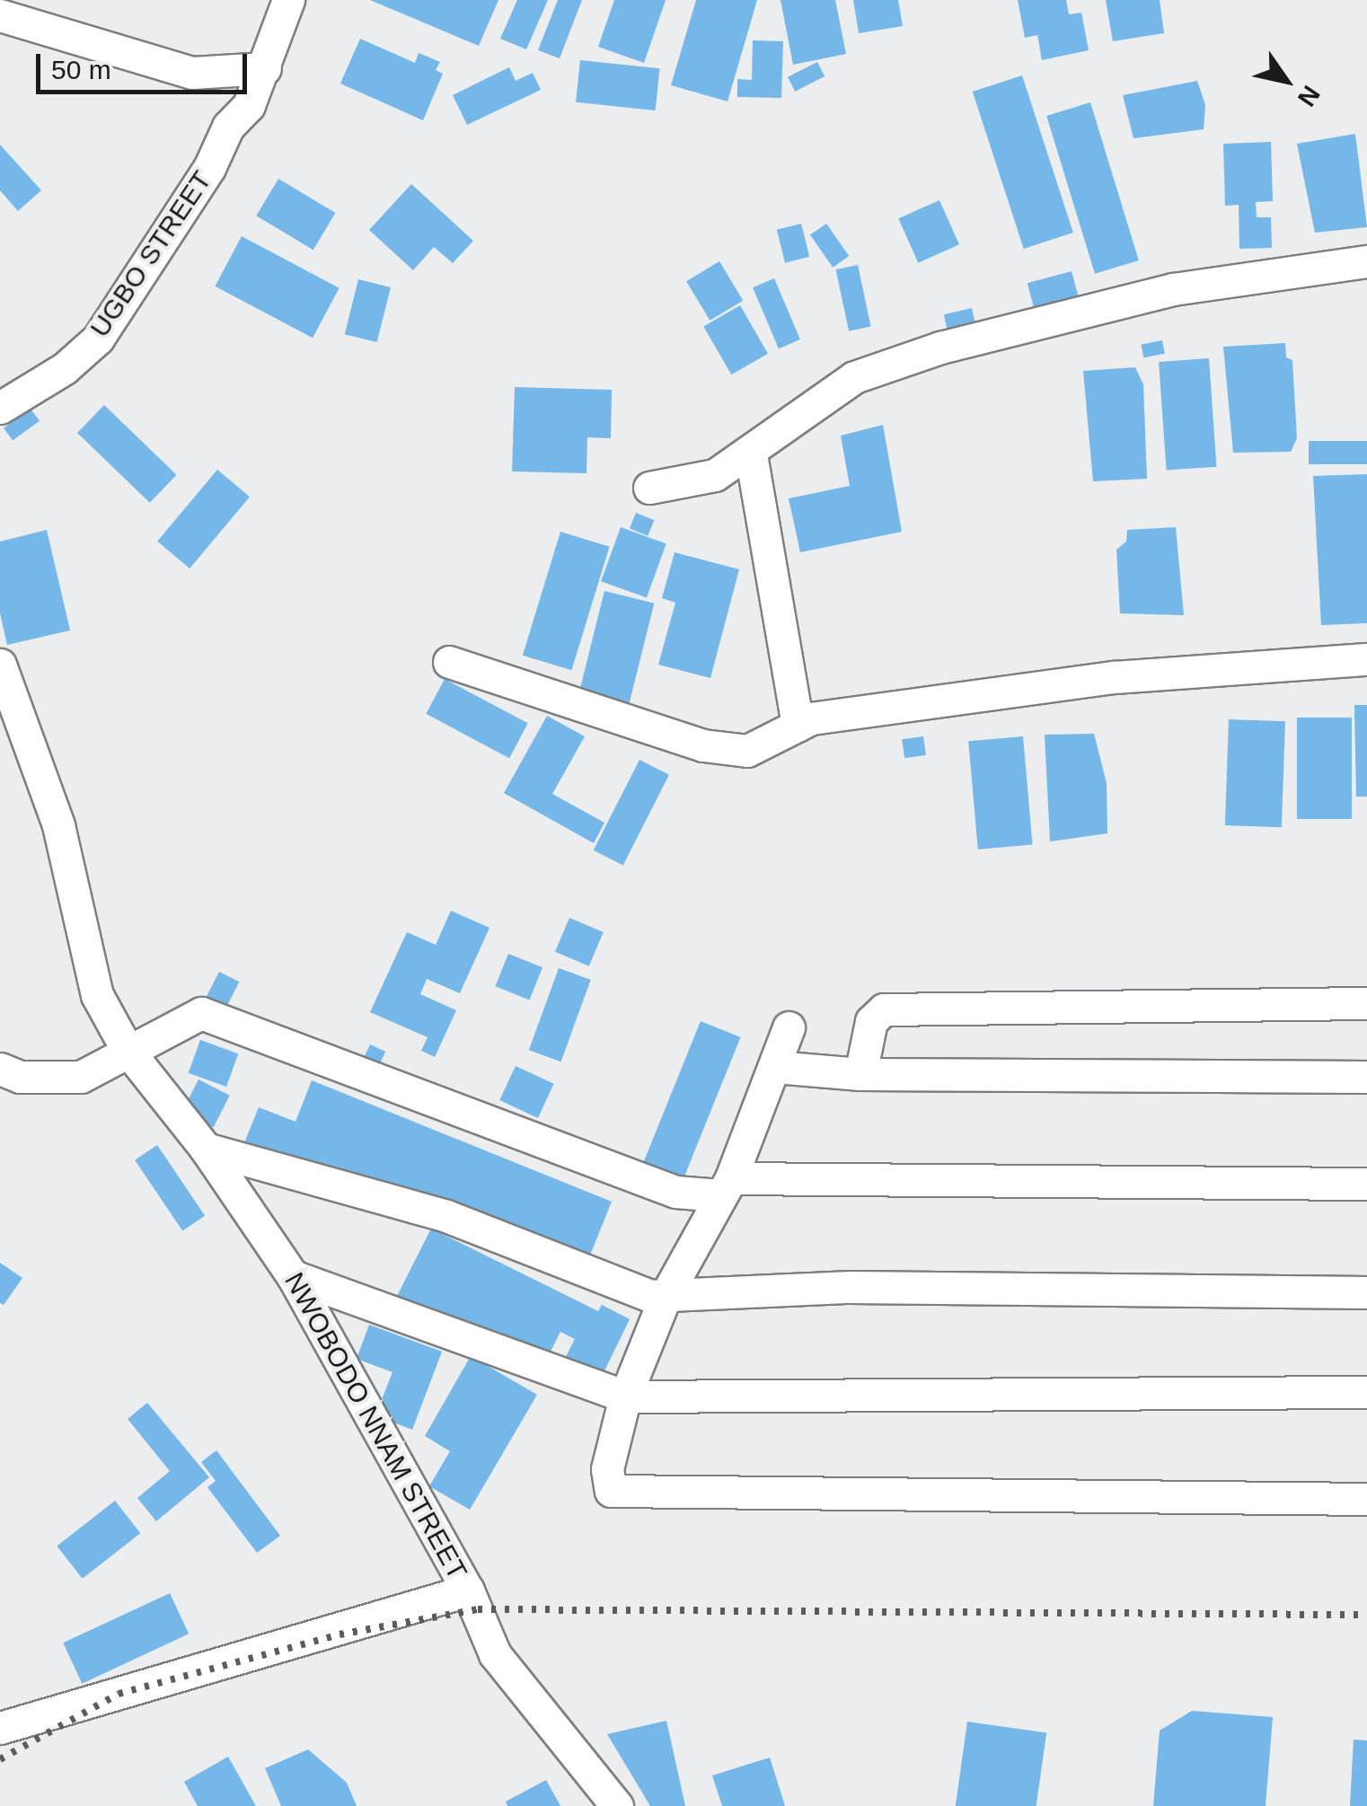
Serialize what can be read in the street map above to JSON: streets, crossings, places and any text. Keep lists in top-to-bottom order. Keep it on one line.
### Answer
{"streets":{"street":["UGBO STREET","NWOBODO NNAM STREET"]},"scale_bar":"50 m","north":"bottom right"}
